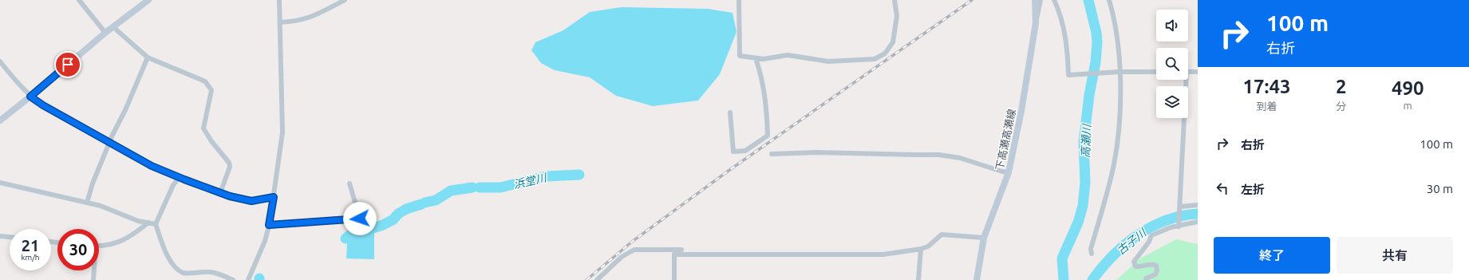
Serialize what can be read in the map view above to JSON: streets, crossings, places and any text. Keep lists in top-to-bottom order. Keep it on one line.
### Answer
{"streets":{"main road":["下高瀬高瀬線"]},"water":["高瀬川","浜堂川","古子川"],"page":{"turn":["100 m","右折"],"eta":["17:43","到着","2","分","490","m"],"list":[{"name":"右折","value":"100 m"},{"name":"左折","value":"30 m"}],"speed":"21 km/h","limit":"30","buttons":["終了","共有"]}}
